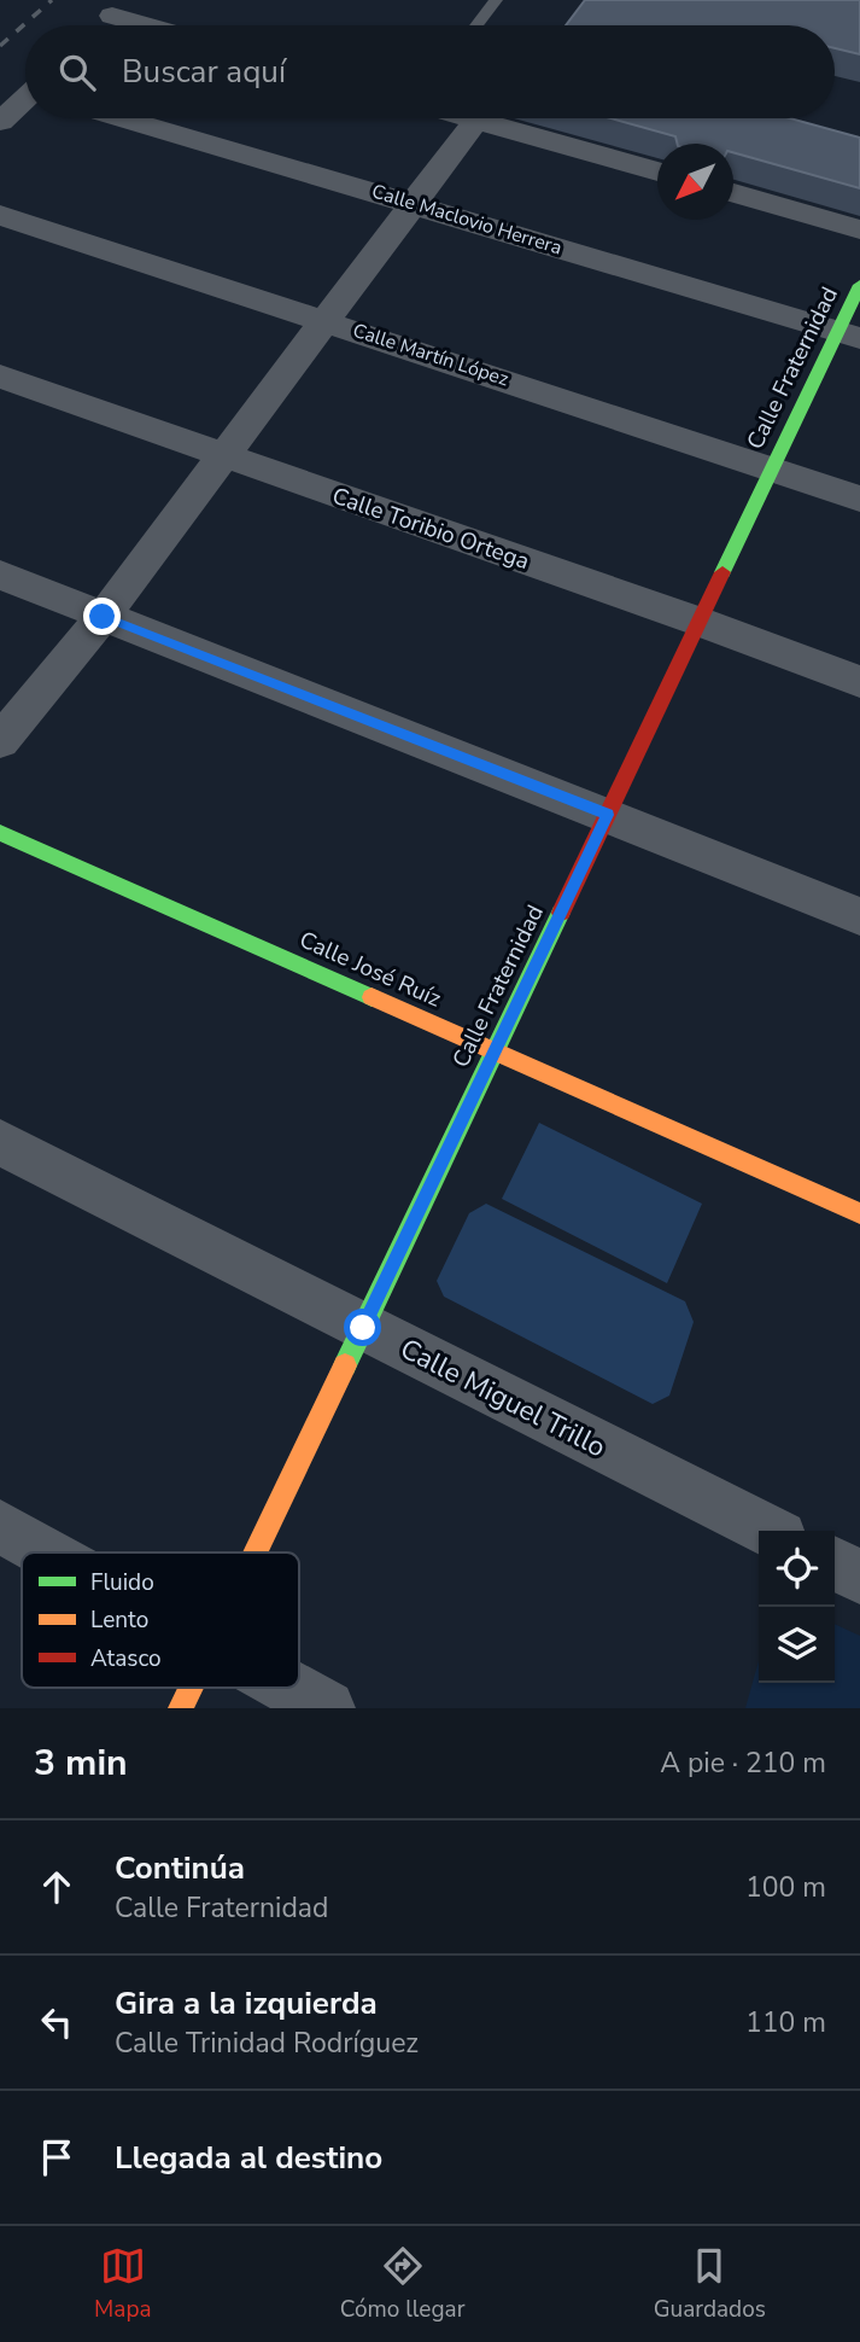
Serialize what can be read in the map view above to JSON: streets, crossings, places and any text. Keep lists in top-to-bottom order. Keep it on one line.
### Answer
{"streets":{"street":["Calle Maclovio Herrera","Calle Martín López","Calle Fraternidad","Calle Toribio Ortega","Calle José Ruíz","Calle Miguel Trillo"]},"crossings":[["Calle Maclovio Herrera","Calle Fraternidad"],["Calle Martín López","Calle Fraternidad"],["Calle Fraternidad","Calle Toribio Ortega"],["Calle Fraternidad","Calle José Ruíz"],["Calle Fraternidad","Calle Miguel Trillo"]],"legend":["Fluido","Lento","Atasco"],"north":"bottom left","page":{"search":"Buscar aquí","heading":["3 min","A pie · 210 m"],"list":[["Continúa","Calle Fraternidad","100 m"],["Gira a la izquierda","Calle Trinidad Rodríguez","110 m"],"Llegada al destino"],"nav":["Mapa","Cómo llegar","Guardados"]}}
